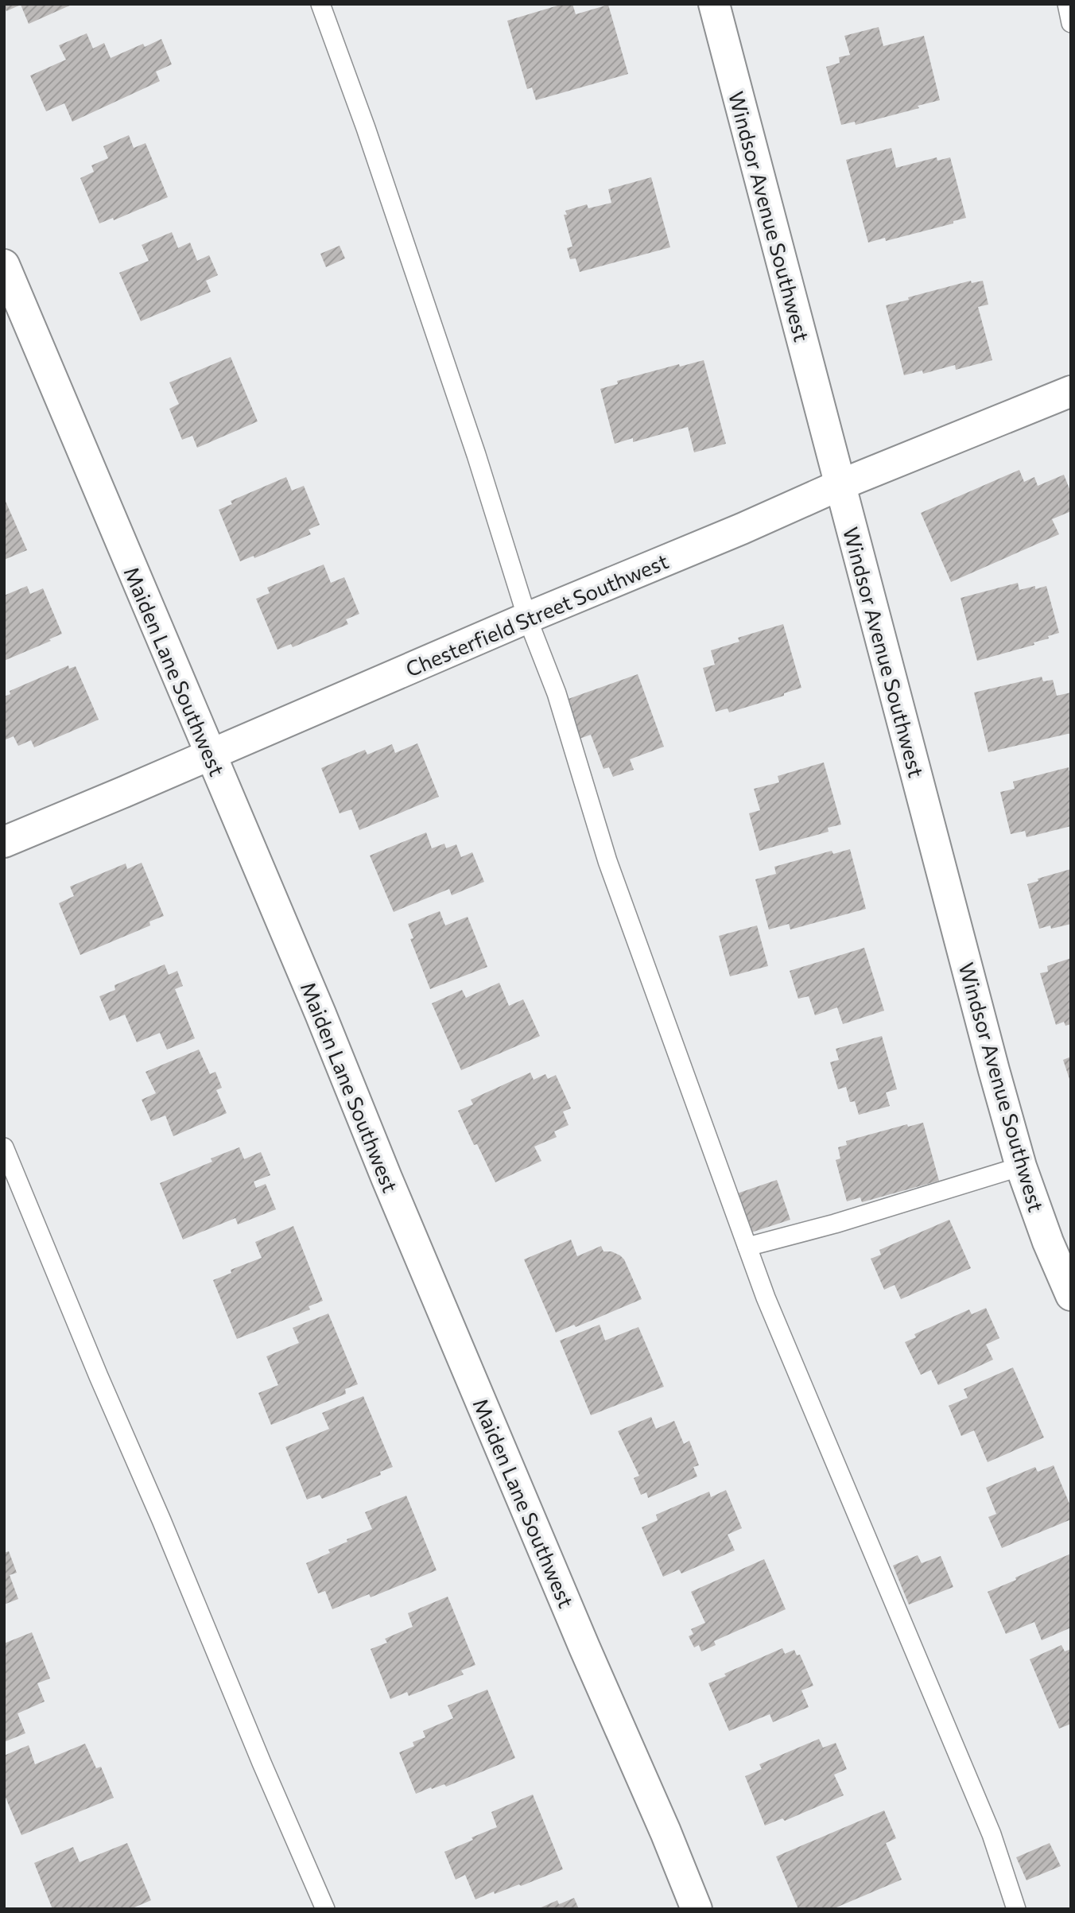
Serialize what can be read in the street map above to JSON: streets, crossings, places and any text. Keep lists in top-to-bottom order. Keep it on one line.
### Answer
{"streets":{"street":["Windsor Avenue Southwest","Chesterfield Street Southwest","Maiden Lane Southwest"]},"crossings":[["Windsor Avenue Southwest","Chesterfield Street Southwest"],["Chesterfield Street Southwest","Maiden Lane Southwest"]]}
